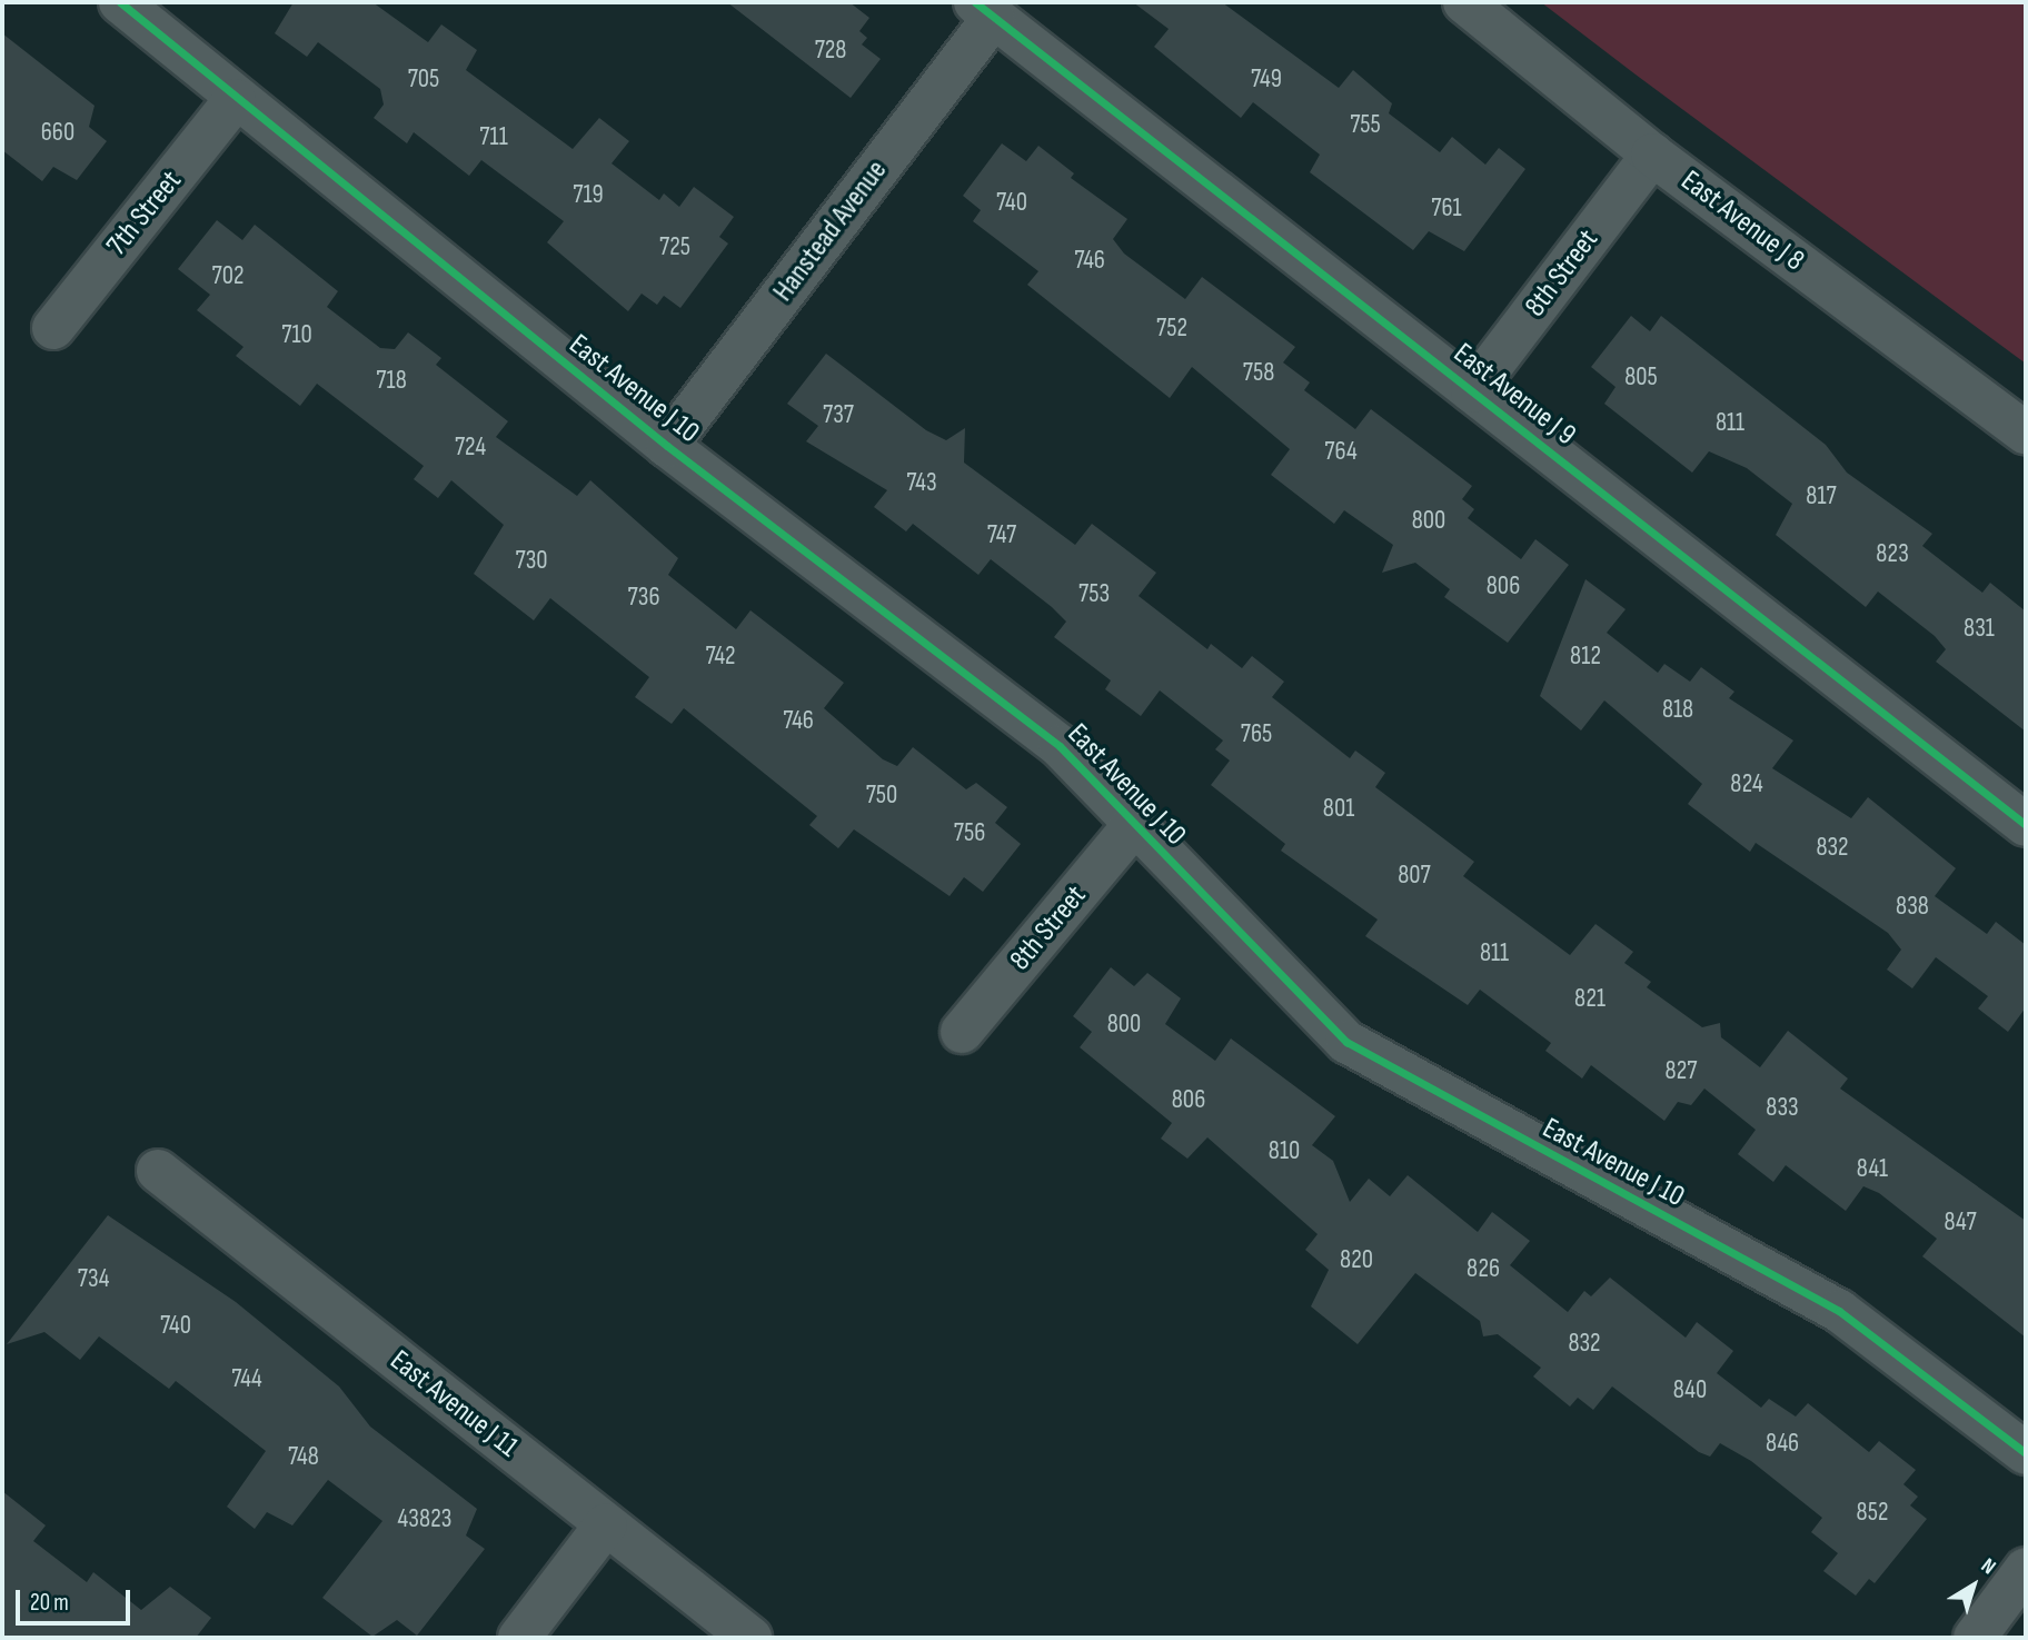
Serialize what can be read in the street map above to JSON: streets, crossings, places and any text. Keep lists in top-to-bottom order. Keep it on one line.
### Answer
{"streets":{"street":["7th Street","East Avenue J 8","Hanstead Avenue","8th Street","East Avenue J 10","East Avenue J 9","East Avenue J 11"]},"crossings":[["7th Street","East Avenue J 10"],["East Avenue J 8","8th Street"],["Hanstead Avenue","East Avenue J 10"],["Hanstead Avenue","East Avenue J 9"],["8th Street","East Avenue J 10"],["8th Street","East Avenue J 9"]],"house_numbers":["728","705","749","755","660","711","719","740","761","725","746","702","752","710","758","805","718","737","811","724","764","743","817","800","747","823","730","806","753","736","831","742","812","818","746","765","824","750","801","756","832","807","838","811","821","800","827","806","833","810","841","847","820","826","734","740","832","744","840","846","748","852","43823"],"scale_bar":"20 m","north":"top right"}
